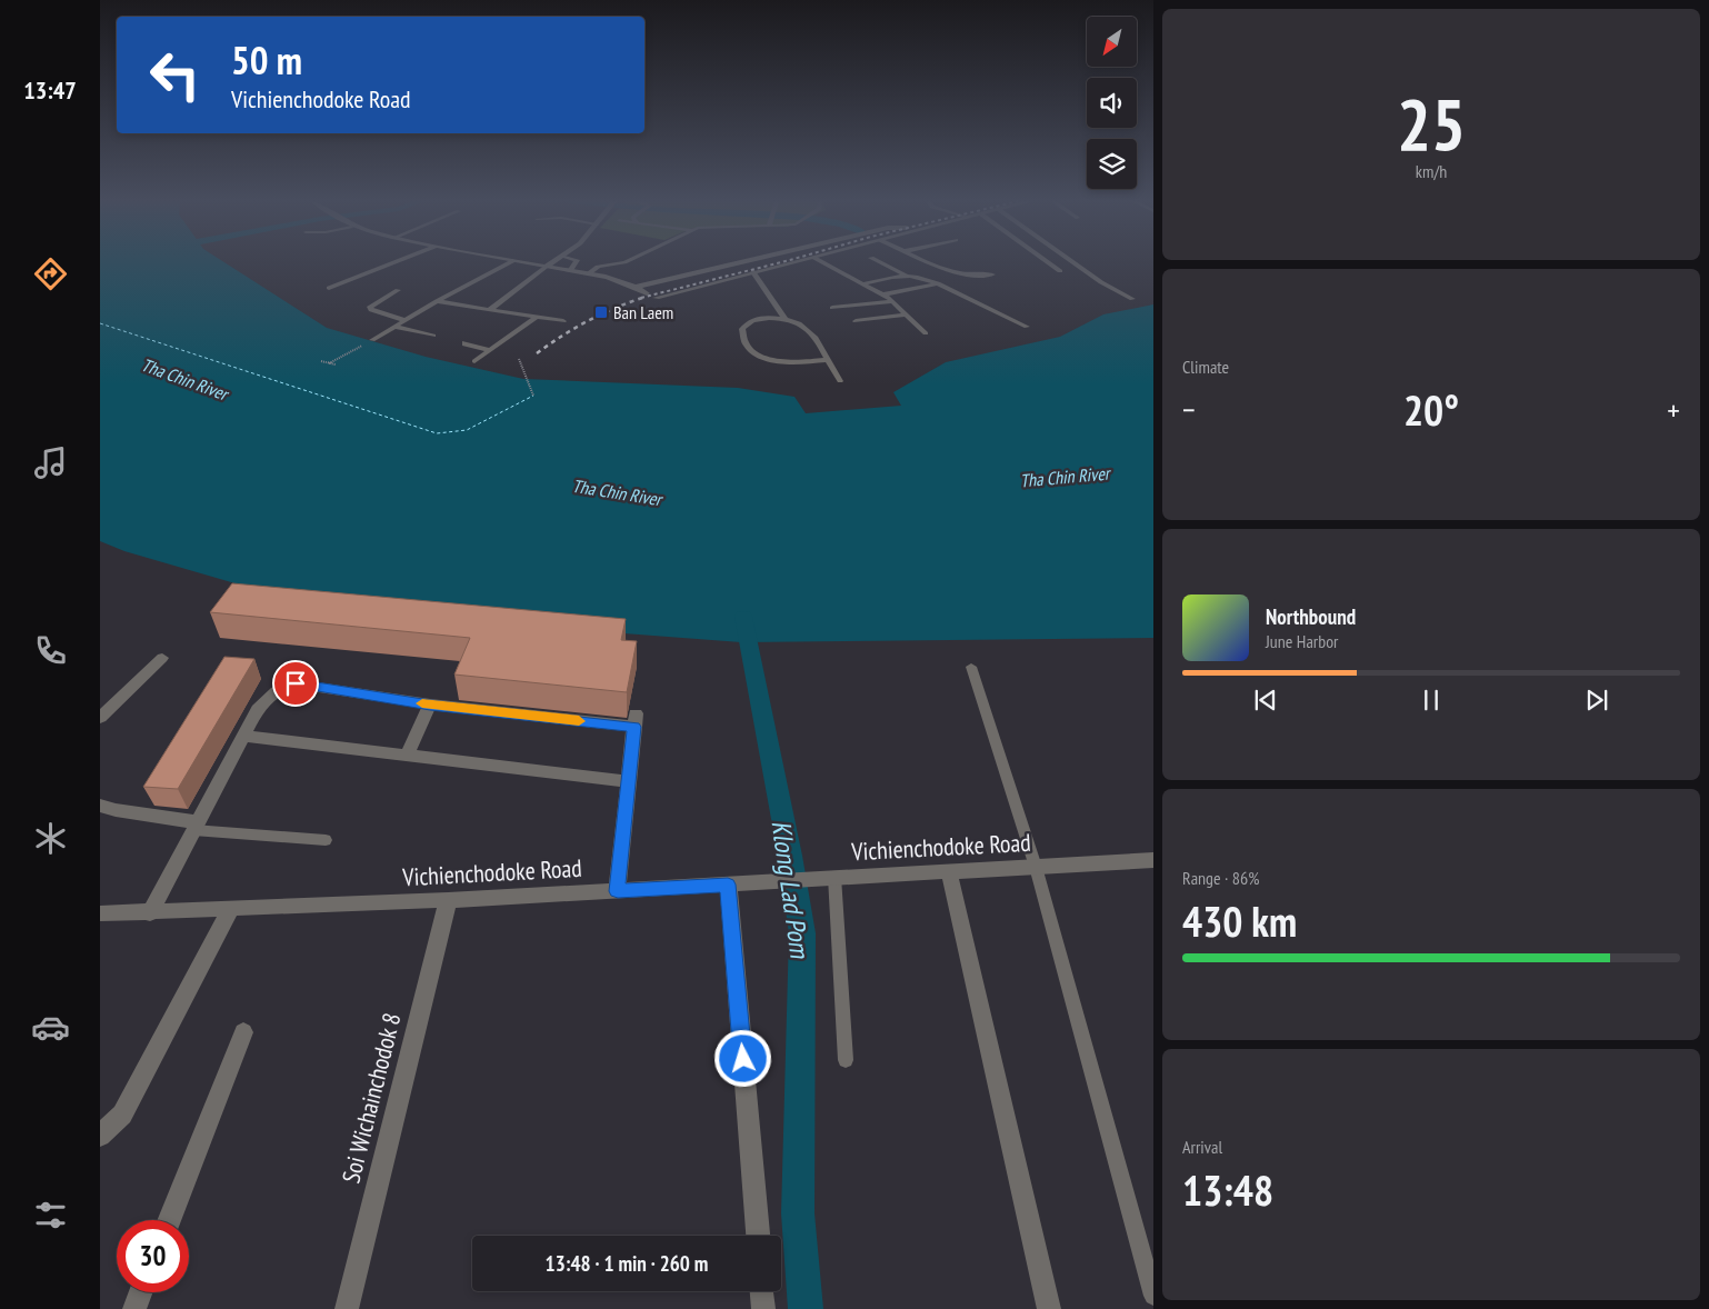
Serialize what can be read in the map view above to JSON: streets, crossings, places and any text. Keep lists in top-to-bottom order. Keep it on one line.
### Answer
{"streets":{"street":["Vichienchodoke Road","Soi Wichainchodok 8"]},"crossings":[["Vichienchodoke Road","Soi Wichainchodok 8"]],"water":["Tha Chin River","Klong Lad Pom"],"places":{"transit":["Ban Laem"]},"north":"bottom left","page":{"tabs":"13:47","tile":[["25","km/h"],"Climate",["Range · 86%","430 km"],["Arrival","13:48"]],"turn":["50 m","Vichienchodoke Road"],"heat":["−","20°","+"],"song":["Northbound","June Harbor"],"limit":"30","trip":"13:48 · 1 min · 260 m"}}
